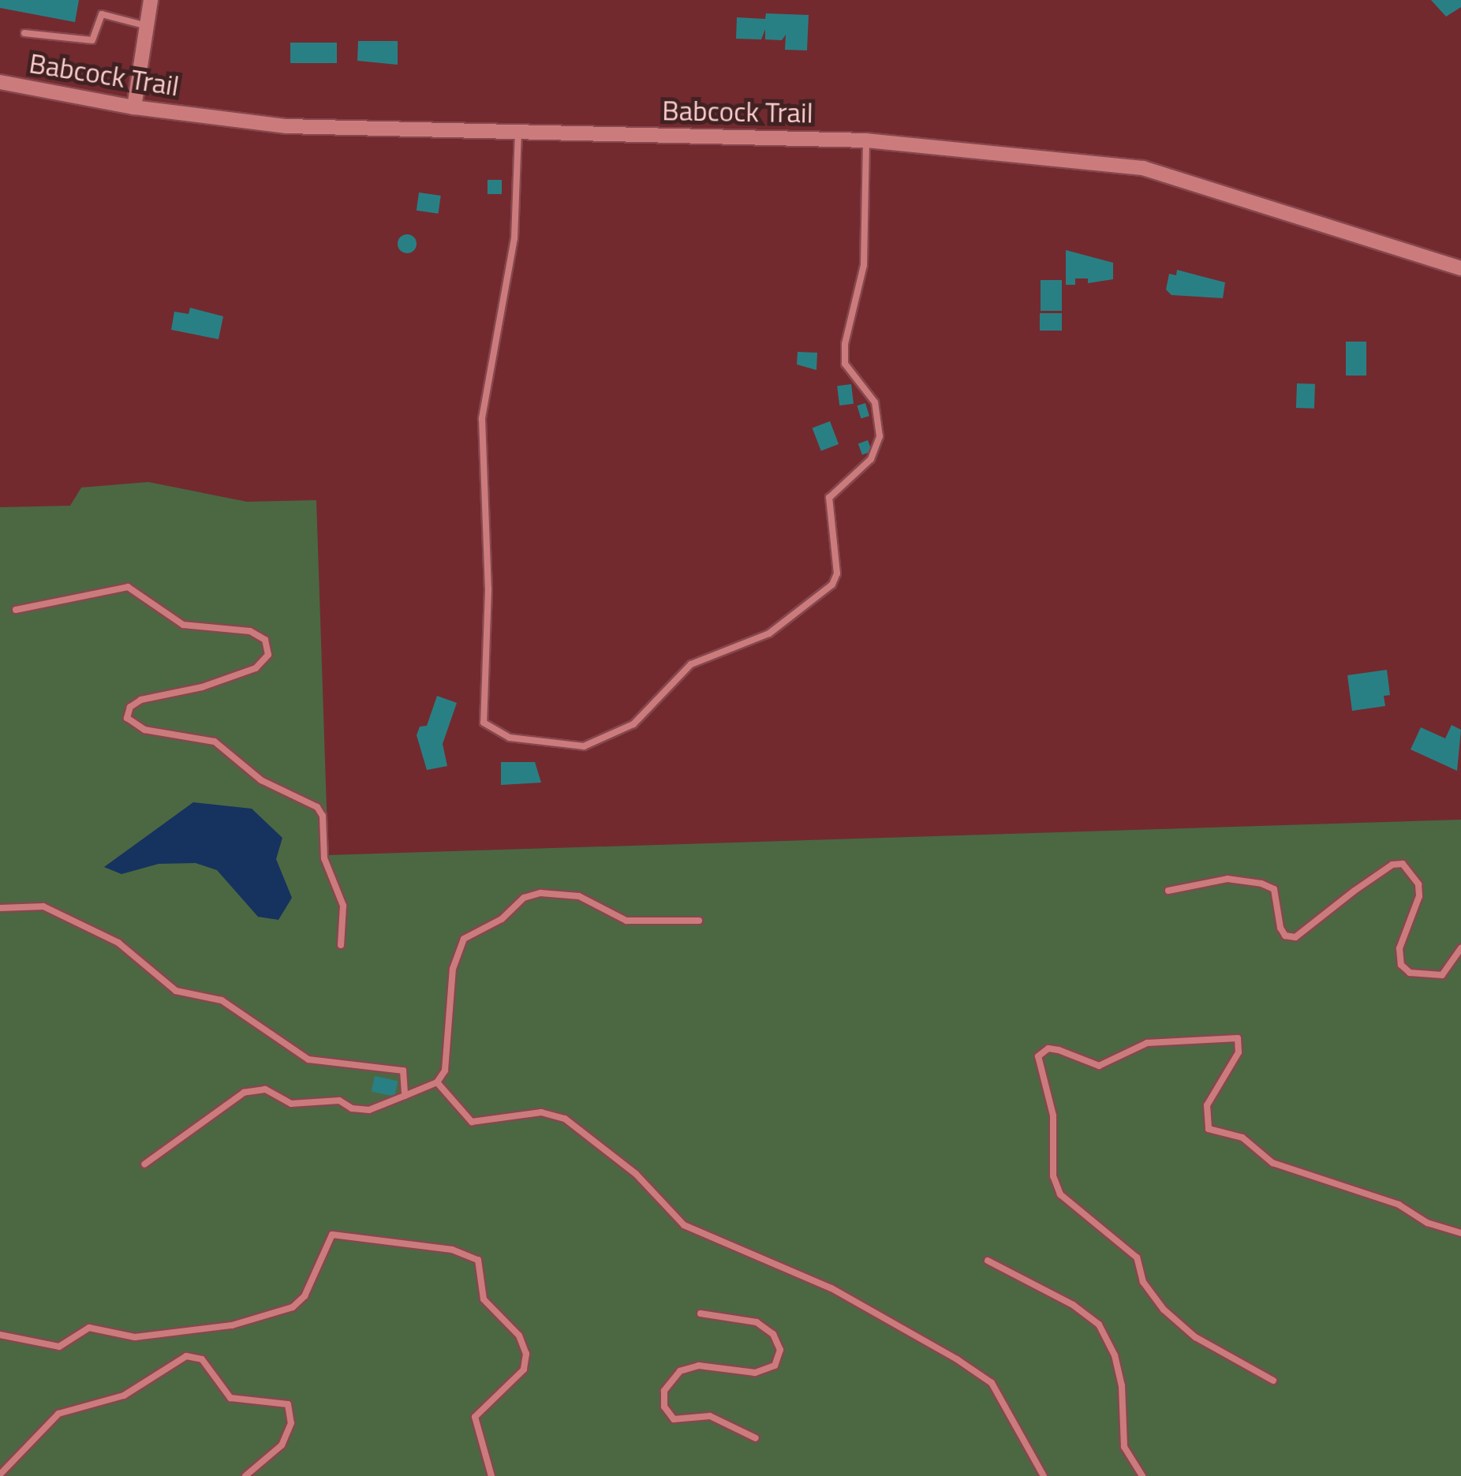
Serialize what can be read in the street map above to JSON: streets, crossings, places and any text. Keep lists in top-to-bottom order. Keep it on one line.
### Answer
{"streets":{"street":["Babcock Trail"]}}
